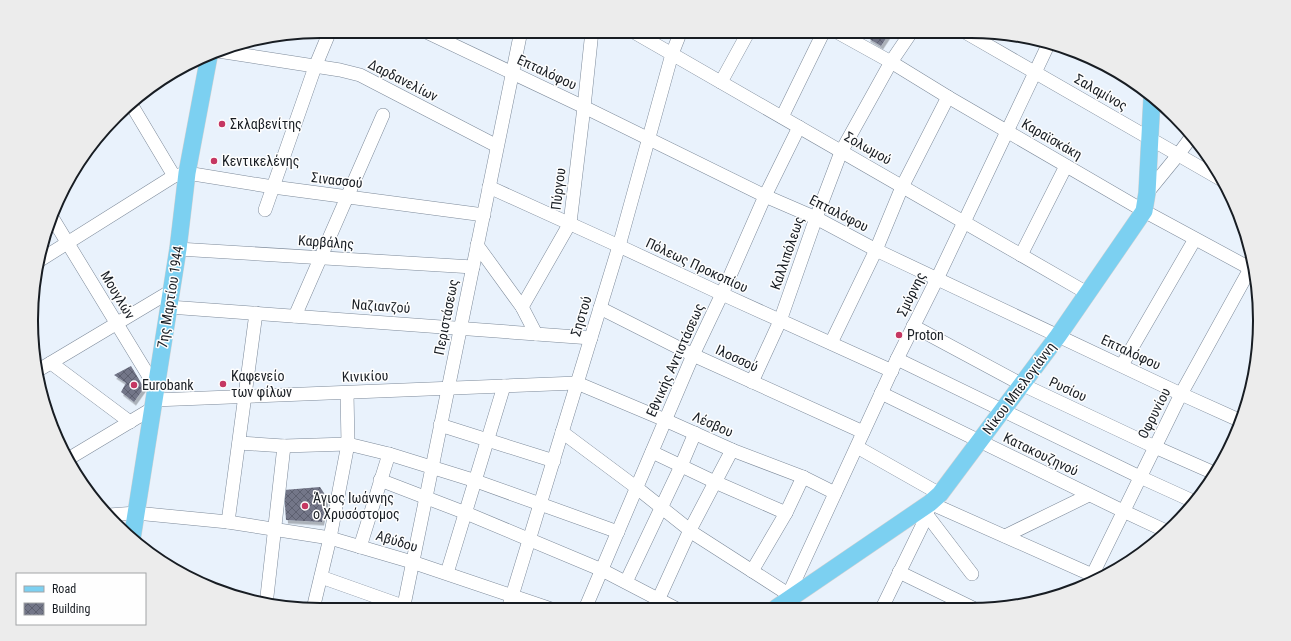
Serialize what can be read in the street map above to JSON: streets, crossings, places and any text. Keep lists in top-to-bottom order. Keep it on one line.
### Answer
{"streets":{"main road":["7ης Μαρτίου 1944","Νίκου Μπελογιάννη"],"street":["Επταλόφου","Δαρδανελίων","Σαλαμίνος","Καραϊσκάκη","Σολωμού","Σινασσού","Πύργου","Καρβάλης","Καλλιπόλεως","Πόλεως Προκοπίου","Σμύρνης","Μουγλών","Ναζιανζού","Σηστού","Περιστάσεως","Ιλοσσού","Εθνικής Αντιστάσεως","Κινικίου","Ρυσίου","Οφρυνίου","Λέσβου","Κατακουζηνού","Αβύδου"]},"crossings":[["Επταλόφου","Πύργου"],["Επταλόφου","Καλλιπόλεως"],["Επταλόφου","Σμύρνης"],["Επταλόφου","Σηστού"],["Επταλόφου","Περιστάσεως"],["Επταλόφου","Εθνικής Αντιστάσεως"],["Επταλόφου","Νίκου Μπελογιάννη"],["Επταλόφου","Οφρυνίου"],["Δαρδανελίων","Περιστάσεως"],["Σαλαμίνος","Σμύρνης"],["Σαλαμίνος","Νίκου Μπελογιάννη"],["Καραϊσκάκη","Καλλιπόλεως"],["Καραϊσκάκη","Σμύρνης"],["Καραϊσκάκη","Νίκου Μπελογιάννη"],["Σολωμού","Καλλιπόλεως"],["Σολωμού","Σμύρνης"],["Σολωμού","Σηστού"],["Σολωμού","Εθνικής Αντιστάσεως"],["Σολωμού","Νίκου Μπελογιάννη"],["Σινασσού","7ης Μαρτίου 1944"],["Σινασσού","Περιστάσεως"],["Πύργου","Πόλεως Προκοπίου"],["Καρβάλης","7ης Μαρτίου 1944"],["Καρβάλης","Περιστάσεως"],["Καλλιπόλεως","Πόλεως Προκοπίου"],["Καλλιπόλεως","Ιλοσσού"],["Πόλεως Προκοπίου","Σμύρνης"],["Πόλεως Προκοπίου","Σηστού"],["Πόλεως Προκοπίου","Περιστάσεως"],["Πόλεως Προκοπίου","Εθνικής Αντιστάσεως"],["Πόλεως Προκοπίου","Νίκου Μπελογιάννη"],["Πόλεως Προκοπίου","Οφρυνίου"],["Σμύρνης","Ιλοσσού"],["Σμύρνης","Ρυσίου"],["Σμύρνης","Λέσβου"],["Σμύρνης","Κατακουζηνού"],["Μουγλών","7ης Μαρτίου 1944"],["Μουγλών","Κινικίου"],["7ης Μαρτίου 1944","Ναζιανζού"],["7ης Μαρτίου 1944","Κινικίου"],["7ης Μαρτίου 1944","Αβύδου"],["Ναζιανζού","Σηστού"],["Ναζιανζού","Περιστάσεως"],["Σηστού","Ιλοσσού"],["Σηστού","Κινικίου"],["Σηστού","Λέσβου"],["Σηστού","Αβύδου"],["Περιστάσεως","Κινικίου"],["Περιστάσεως","Αβύδου"],["Ιλοσσού","Εθνικής Αντιστάσεως"],["Εθνικής Αντιστάσεως","Λέσβου"],["Κινικίου","Λέσβου"],["Νίκου Μπελογιάννη","Ρυσίου"],["Νίκου Μπελογιάννη","Κατακουζηνού"],["Ρυσίου","Οφρυνίου"],["Οφρυνίου","Κατακουζηνού"]],"places":["Σκλαβενίτης","Κεντικελένης","Proton","Καφενείο των φίλων","Eurobank","Άγιος Ιωάννης ο Χρυσόστομος"],"legend":["Road","Building"]}
